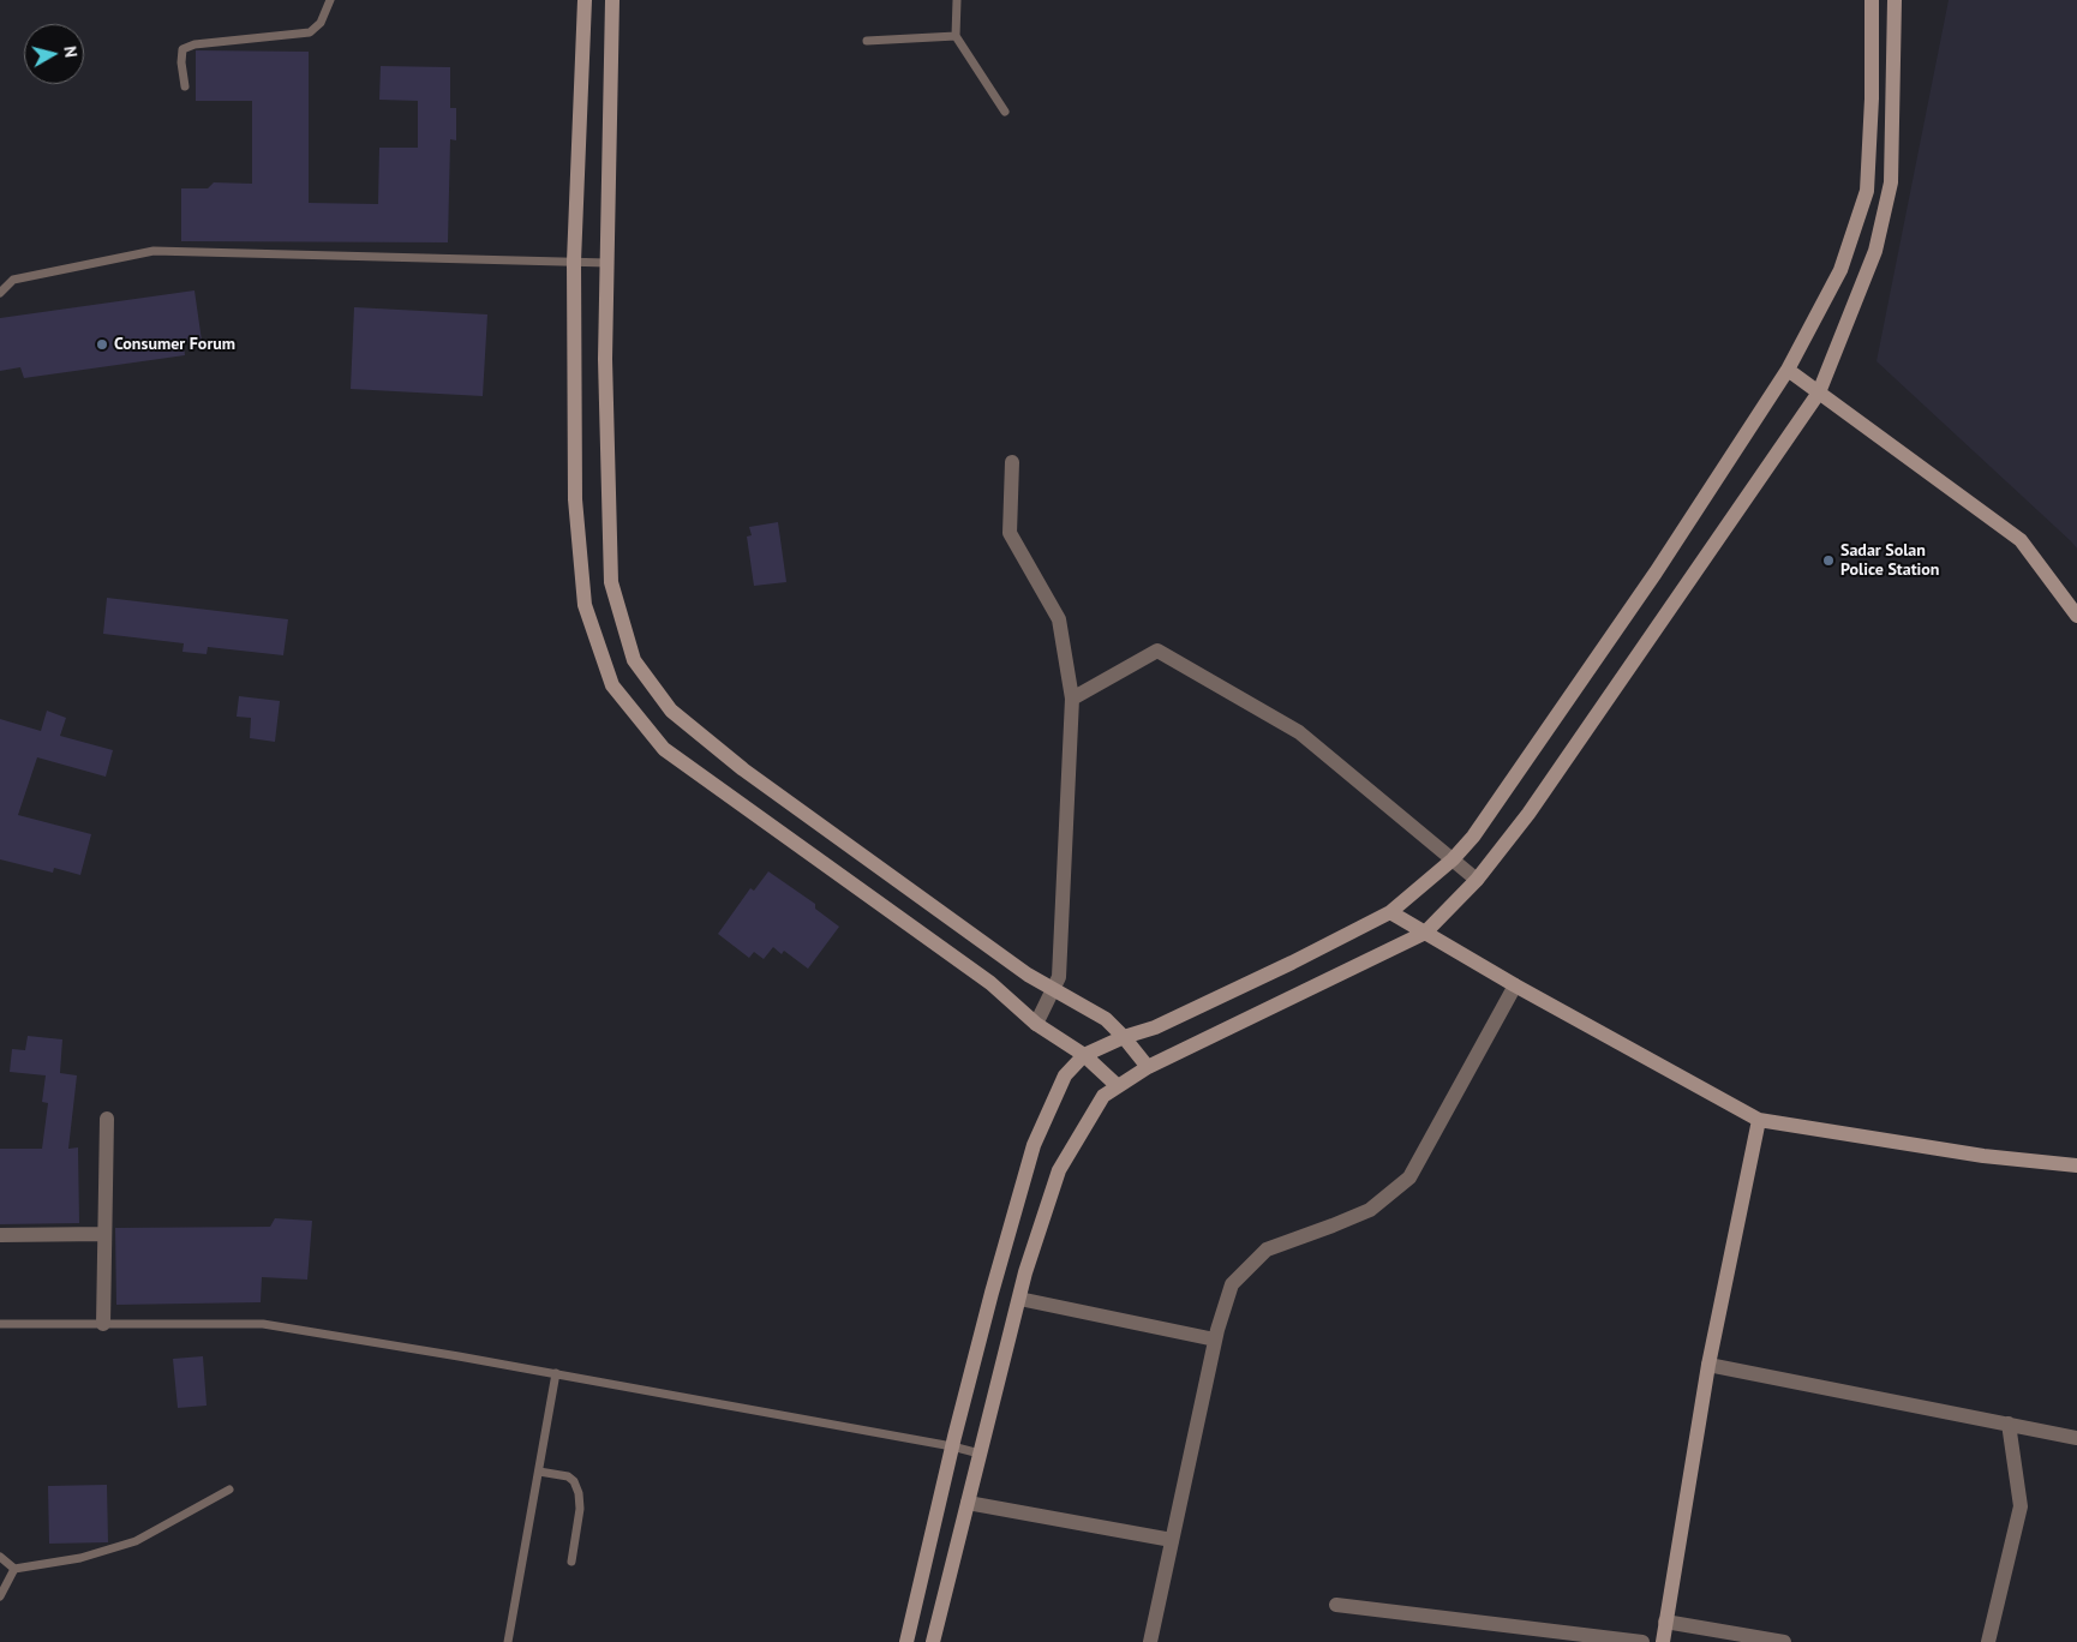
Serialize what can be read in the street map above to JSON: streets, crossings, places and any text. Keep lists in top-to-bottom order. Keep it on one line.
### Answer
{"places":["Consumer Forum","Sadar Solan Police Station"],"north":"right"}
